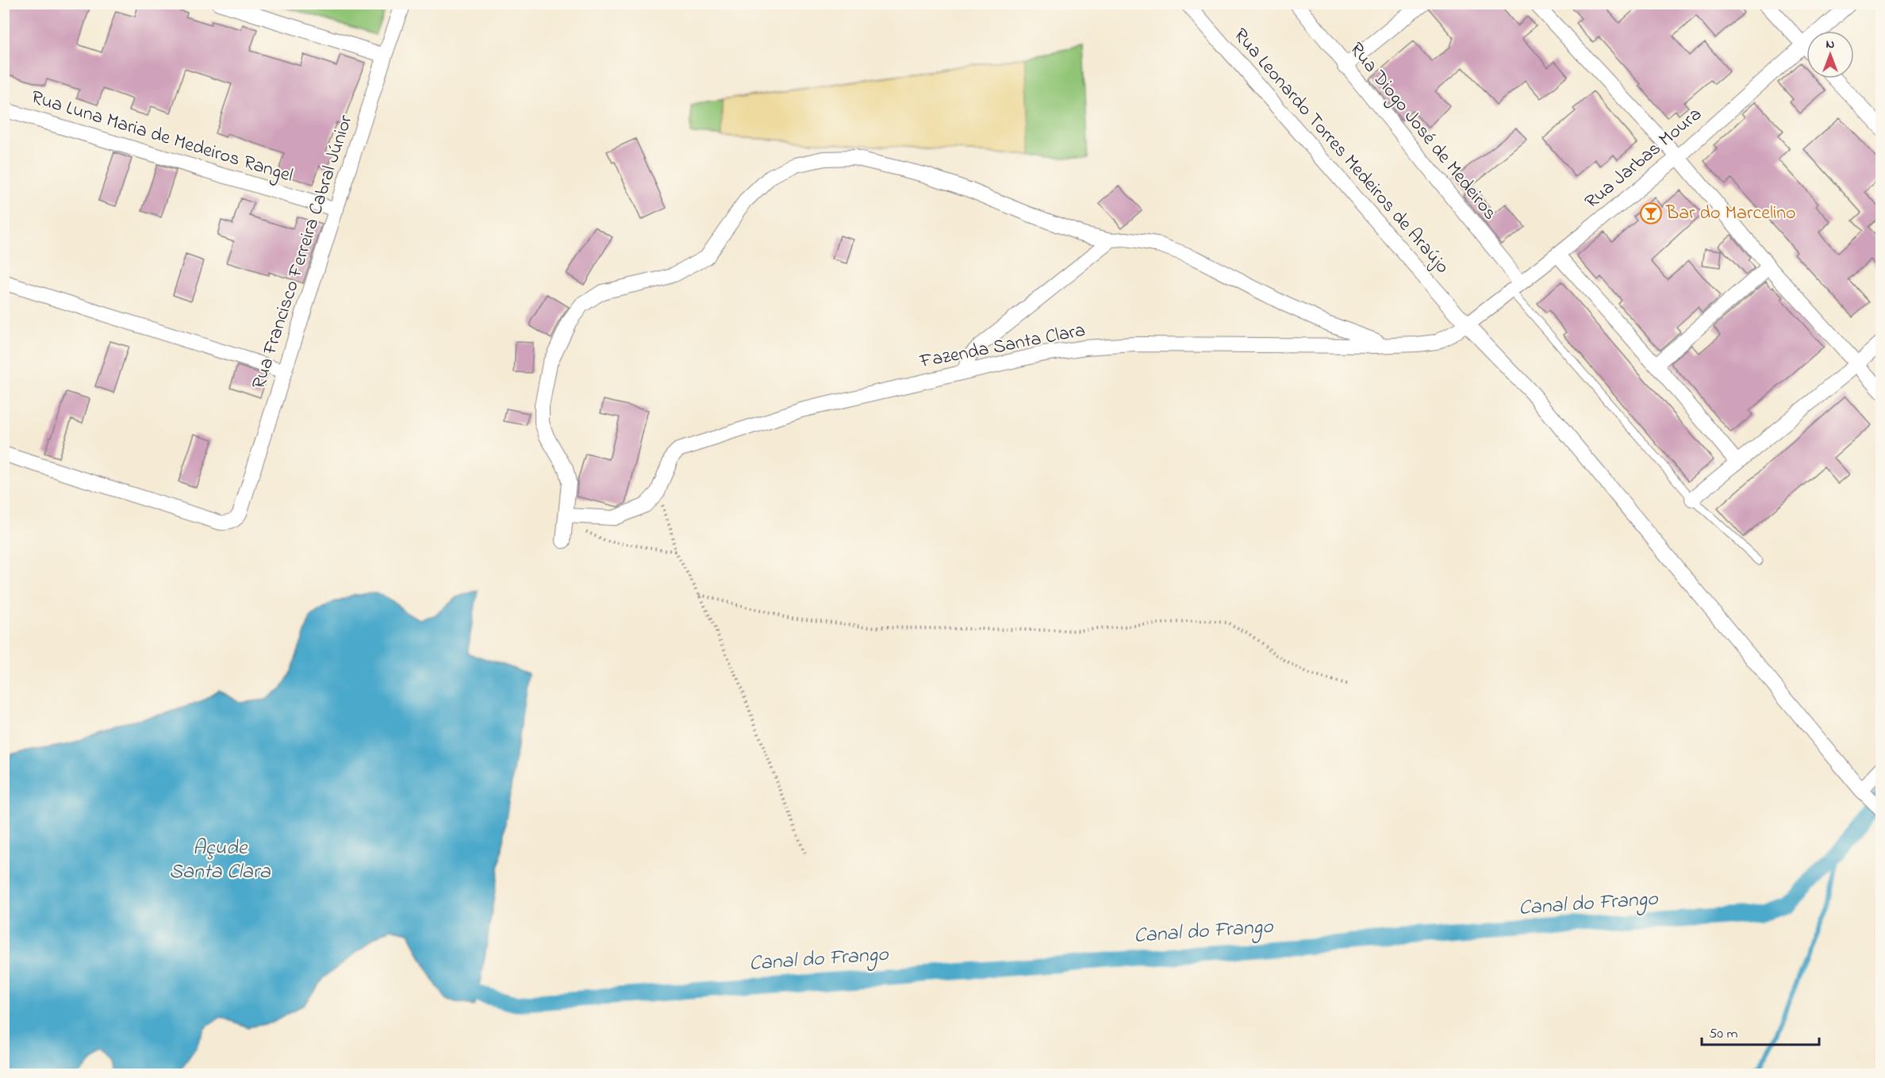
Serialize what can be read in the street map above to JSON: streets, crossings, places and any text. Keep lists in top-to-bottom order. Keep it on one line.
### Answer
{"streets":{"street":["Rua Diogo José de Medeiros","Rua Luna Maria de Medeiros Rangel","Rua Leonardo Torres Medeiros de Araújo","Rua Jarbas Moura","Rua Francisco Ferreira Cabral Júnior","Fazenda Santa Clara"]},"crossings":[["Rua Diogo José de Medeiros","Rua Jarbas Moura"],["Rua Luna Maria de Medeiros Rangel","Rua Francisco Ferreira Cabral Júnior"],["Rua Leonardo Torres Medeiros de Araújo","Rua Jarbas Moura"],["Rua Jarbas Moura","Fazenda Santa Clara"]],"water":["Açude Santa Clara","Canal do Frango"],"places":{"bar":["Bar do Marcelino"]},"scale_bar":"50 m","north":"top"}
